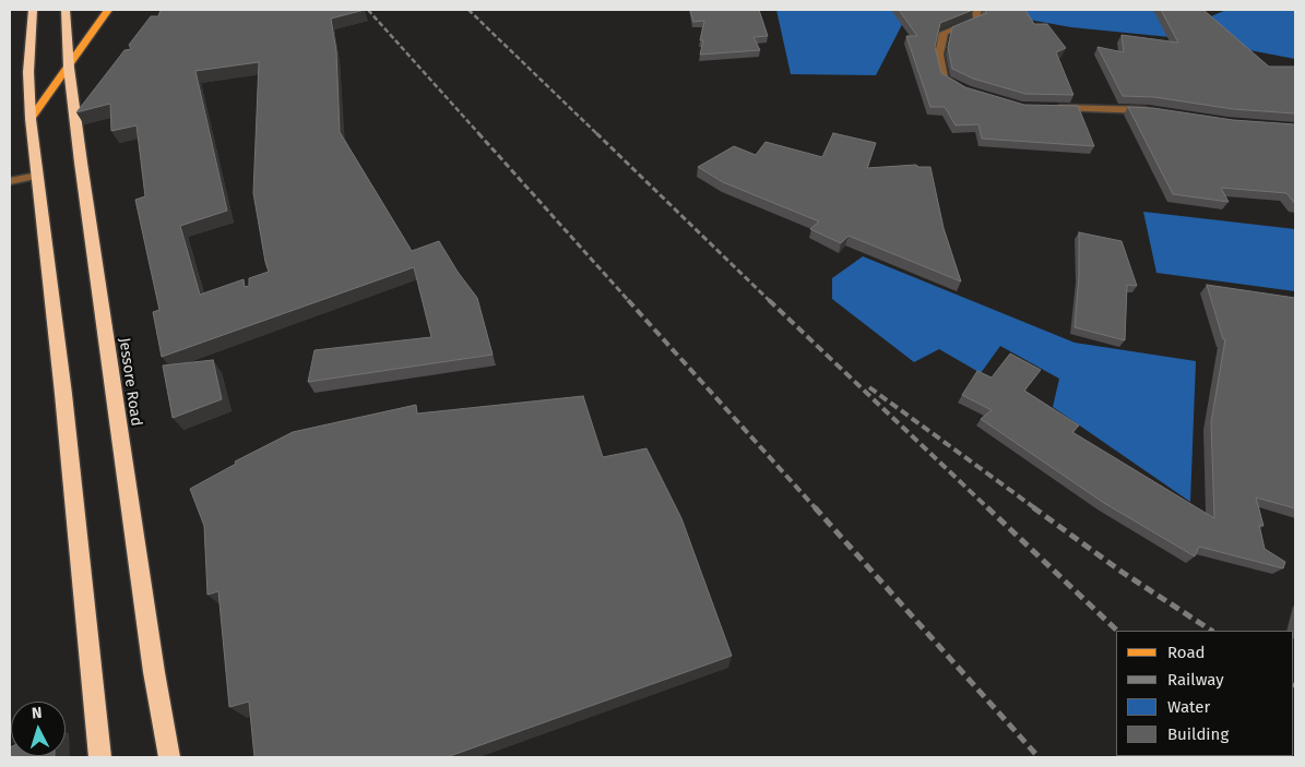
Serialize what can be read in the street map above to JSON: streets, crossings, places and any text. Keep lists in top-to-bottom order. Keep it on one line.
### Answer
{"streets":{"highway":["Jessore Road"]},"legend":["Road","Railway","Water","Building"],"north":"top"}
